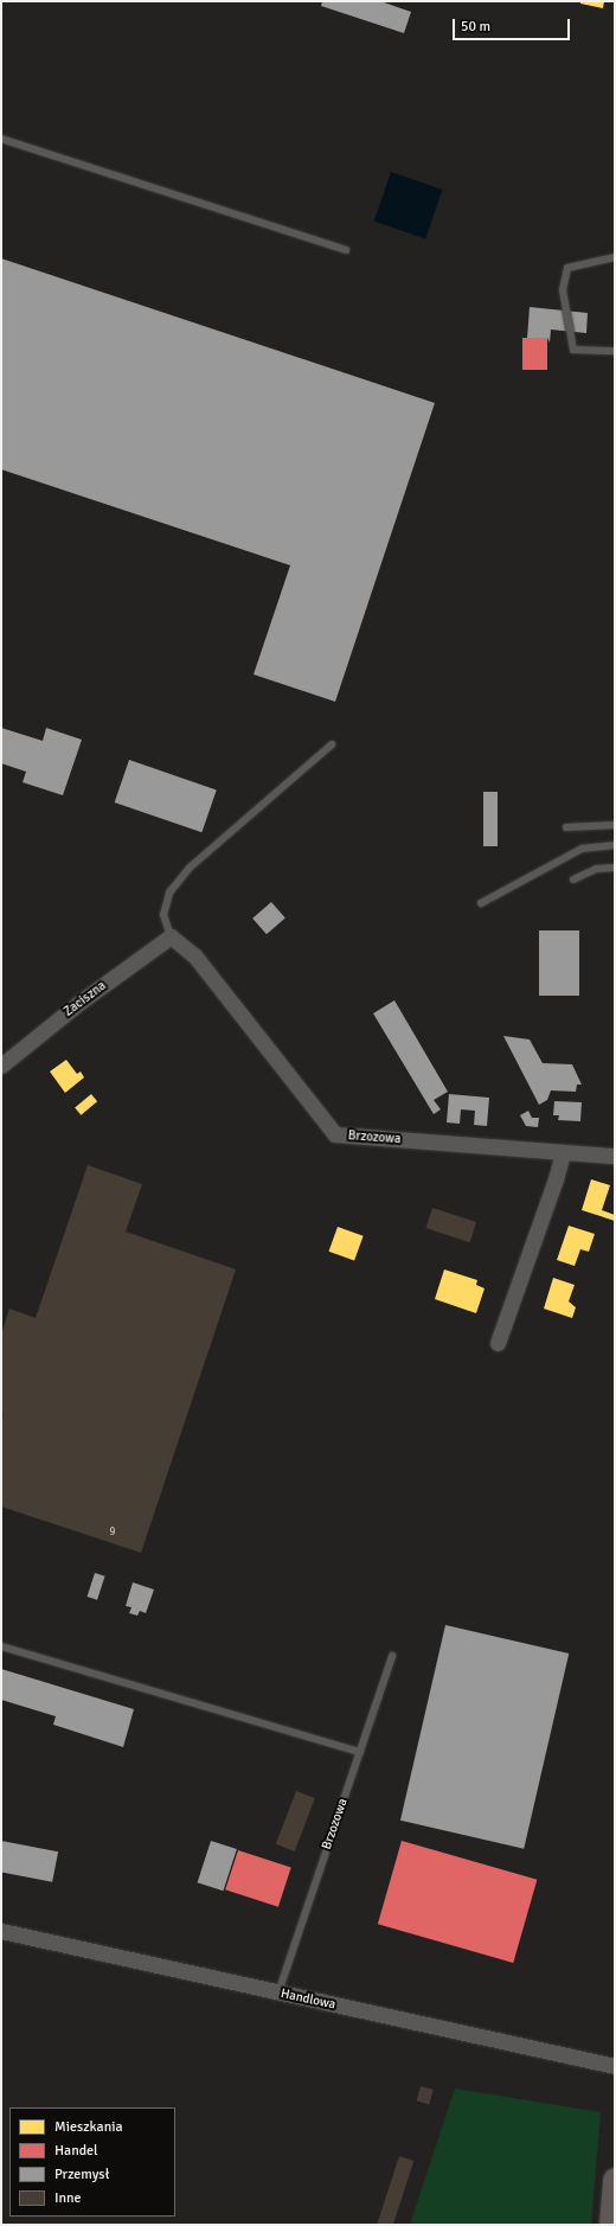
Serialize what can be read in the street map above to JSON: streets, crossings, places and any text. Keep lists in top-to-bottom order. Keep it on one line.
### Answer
{"streets":{"street":["Zaciszna","Brzozowa","Handlowa"]},"crossings":[["Zaciszna","Brzozowa"],["Brzozowa","Handlowa"]],"house_numbers":["9"],"legend":["Mieszkania","Handel","Przemysł","Inne"],"scale_bar":"50 m"}
